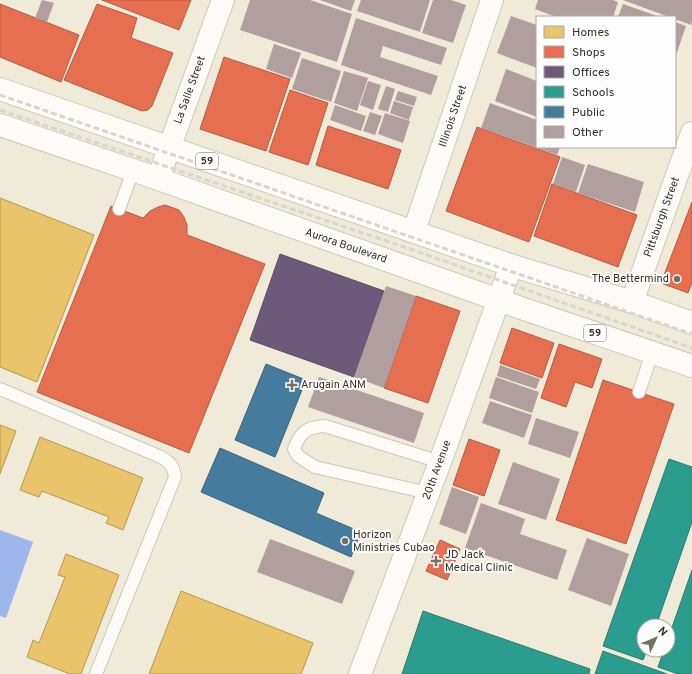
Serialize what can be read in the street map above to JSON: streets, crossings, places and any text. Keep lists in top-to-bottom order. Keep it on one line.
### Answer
{"streets":{"main road":["La Salle Street","Illinois Street","59","Pittsburgh Street","Aurora Boulevard","20th Avenue"]},"crossings":[["La Salle Street","59"],["La Salle Street","Aurora Boulevard"],["Illinois Street","59"],["59","Pittsburgh Street"],["59","20th Avenue"],["Aurora Boulevard","20th Avenue"]],"places":{"other":["The Bettermind","Horizon Ministries Cubao"],"health":["Arugain ANM","JD Jack Medical Clinic"]},"legend":["Homes","Shops","Offices","Schools","Public","Other"],"north":"top right"}
